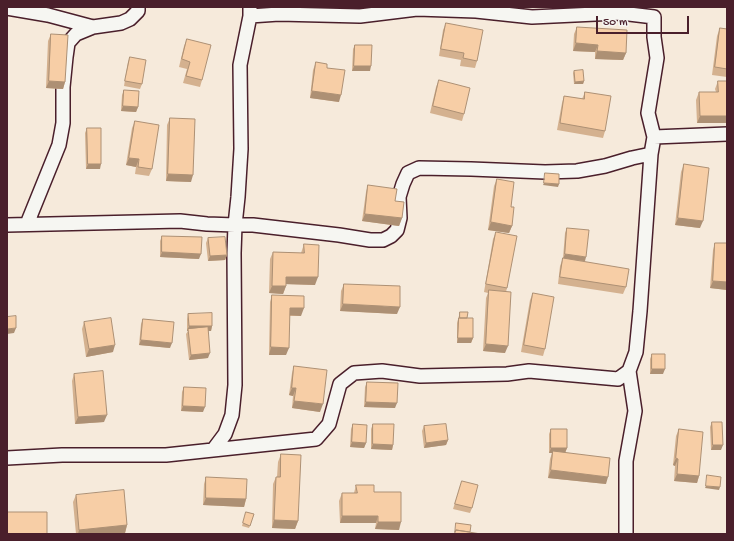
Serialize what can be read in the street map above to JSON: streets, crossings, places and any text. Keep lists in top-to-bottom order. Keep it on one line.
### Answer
{"scale_bar":"50 m"}
